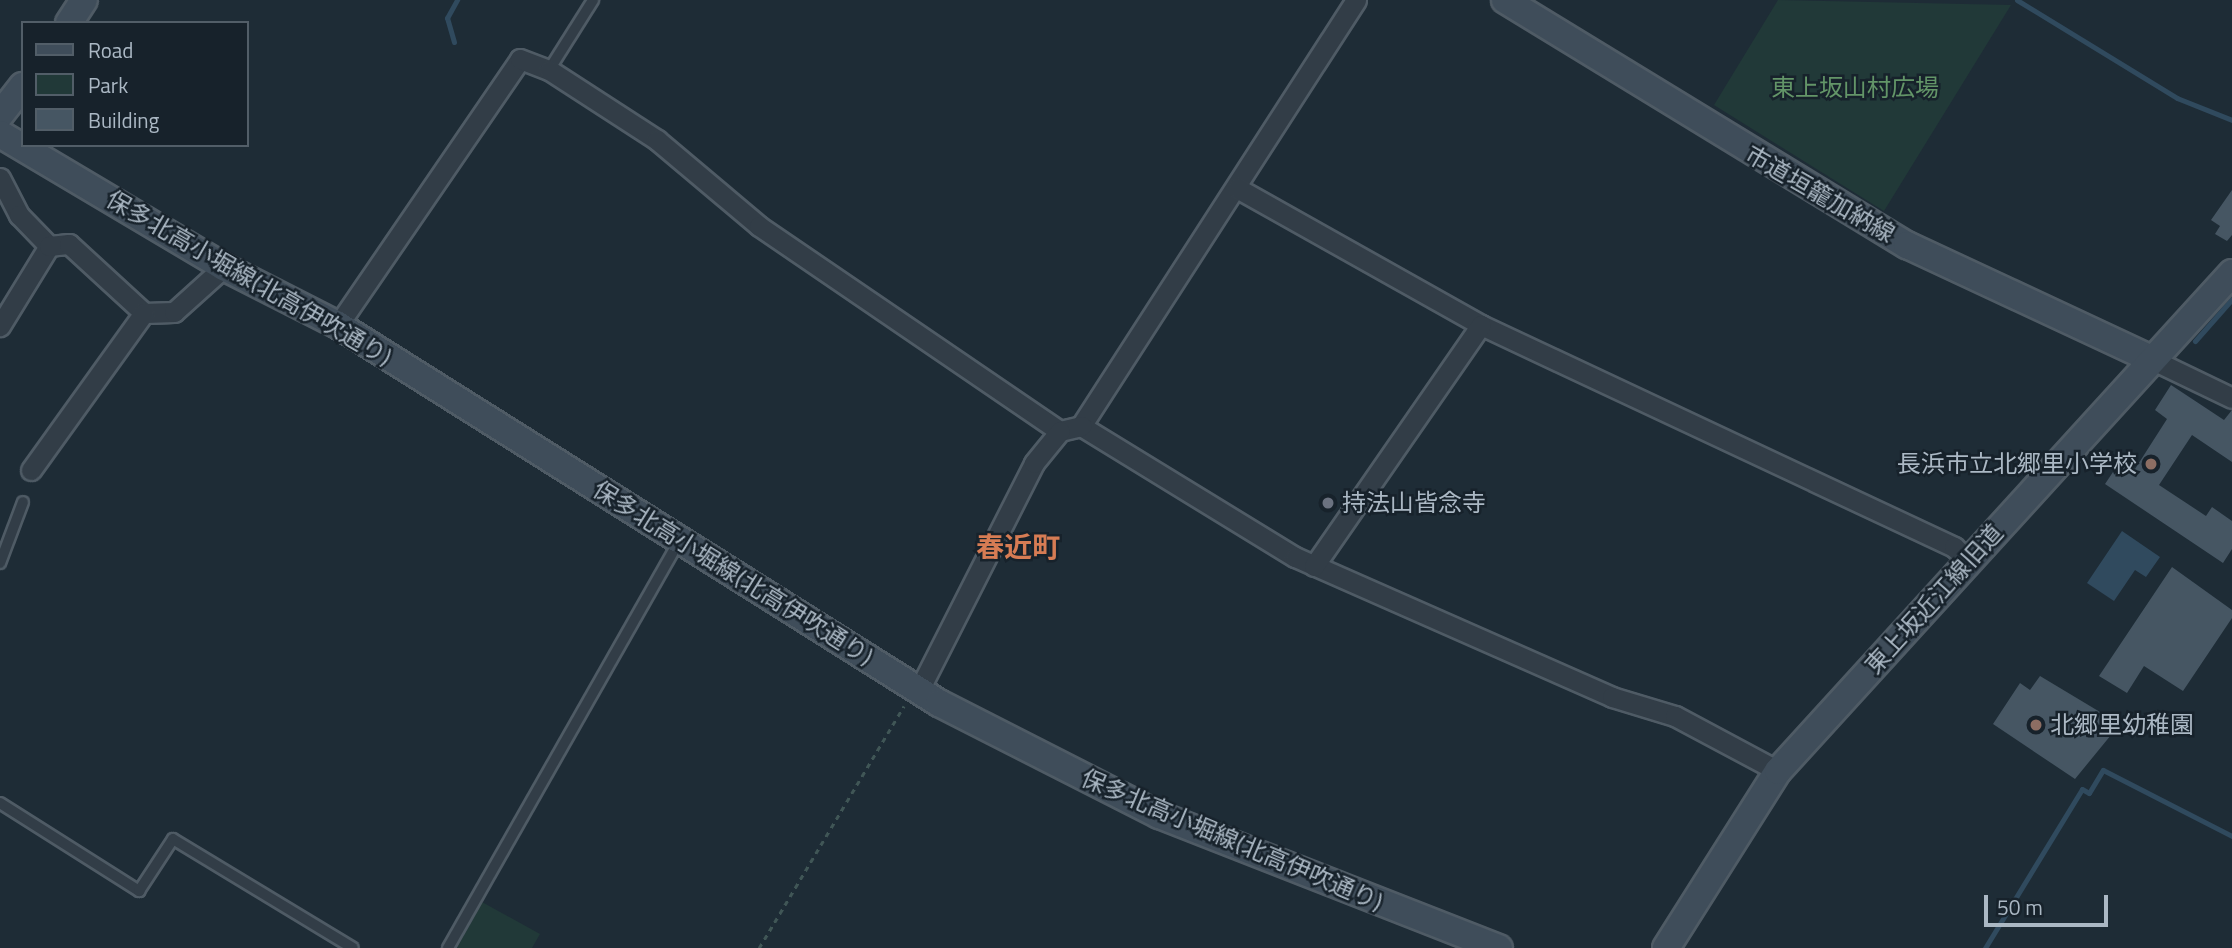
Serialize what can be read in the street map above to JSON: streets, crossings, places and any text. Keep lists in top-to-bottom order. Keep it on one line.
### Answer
{"streets":{"street":["市道垣籠加納線","保多北高小堀線(北高伊吹通り)","東上坂近江線旧道"]},"crossings":[["市道垣籠加納線","東上坂近江線旧道"]],"districts":["春近町"],"parks":["東上坂山村広場"],"places":["長浜市立北郷里小学校","持法山皆念寺","北郷里幼稚園"],"legend":["Road","Park","Building"],"scale_bar":"50 m"}
